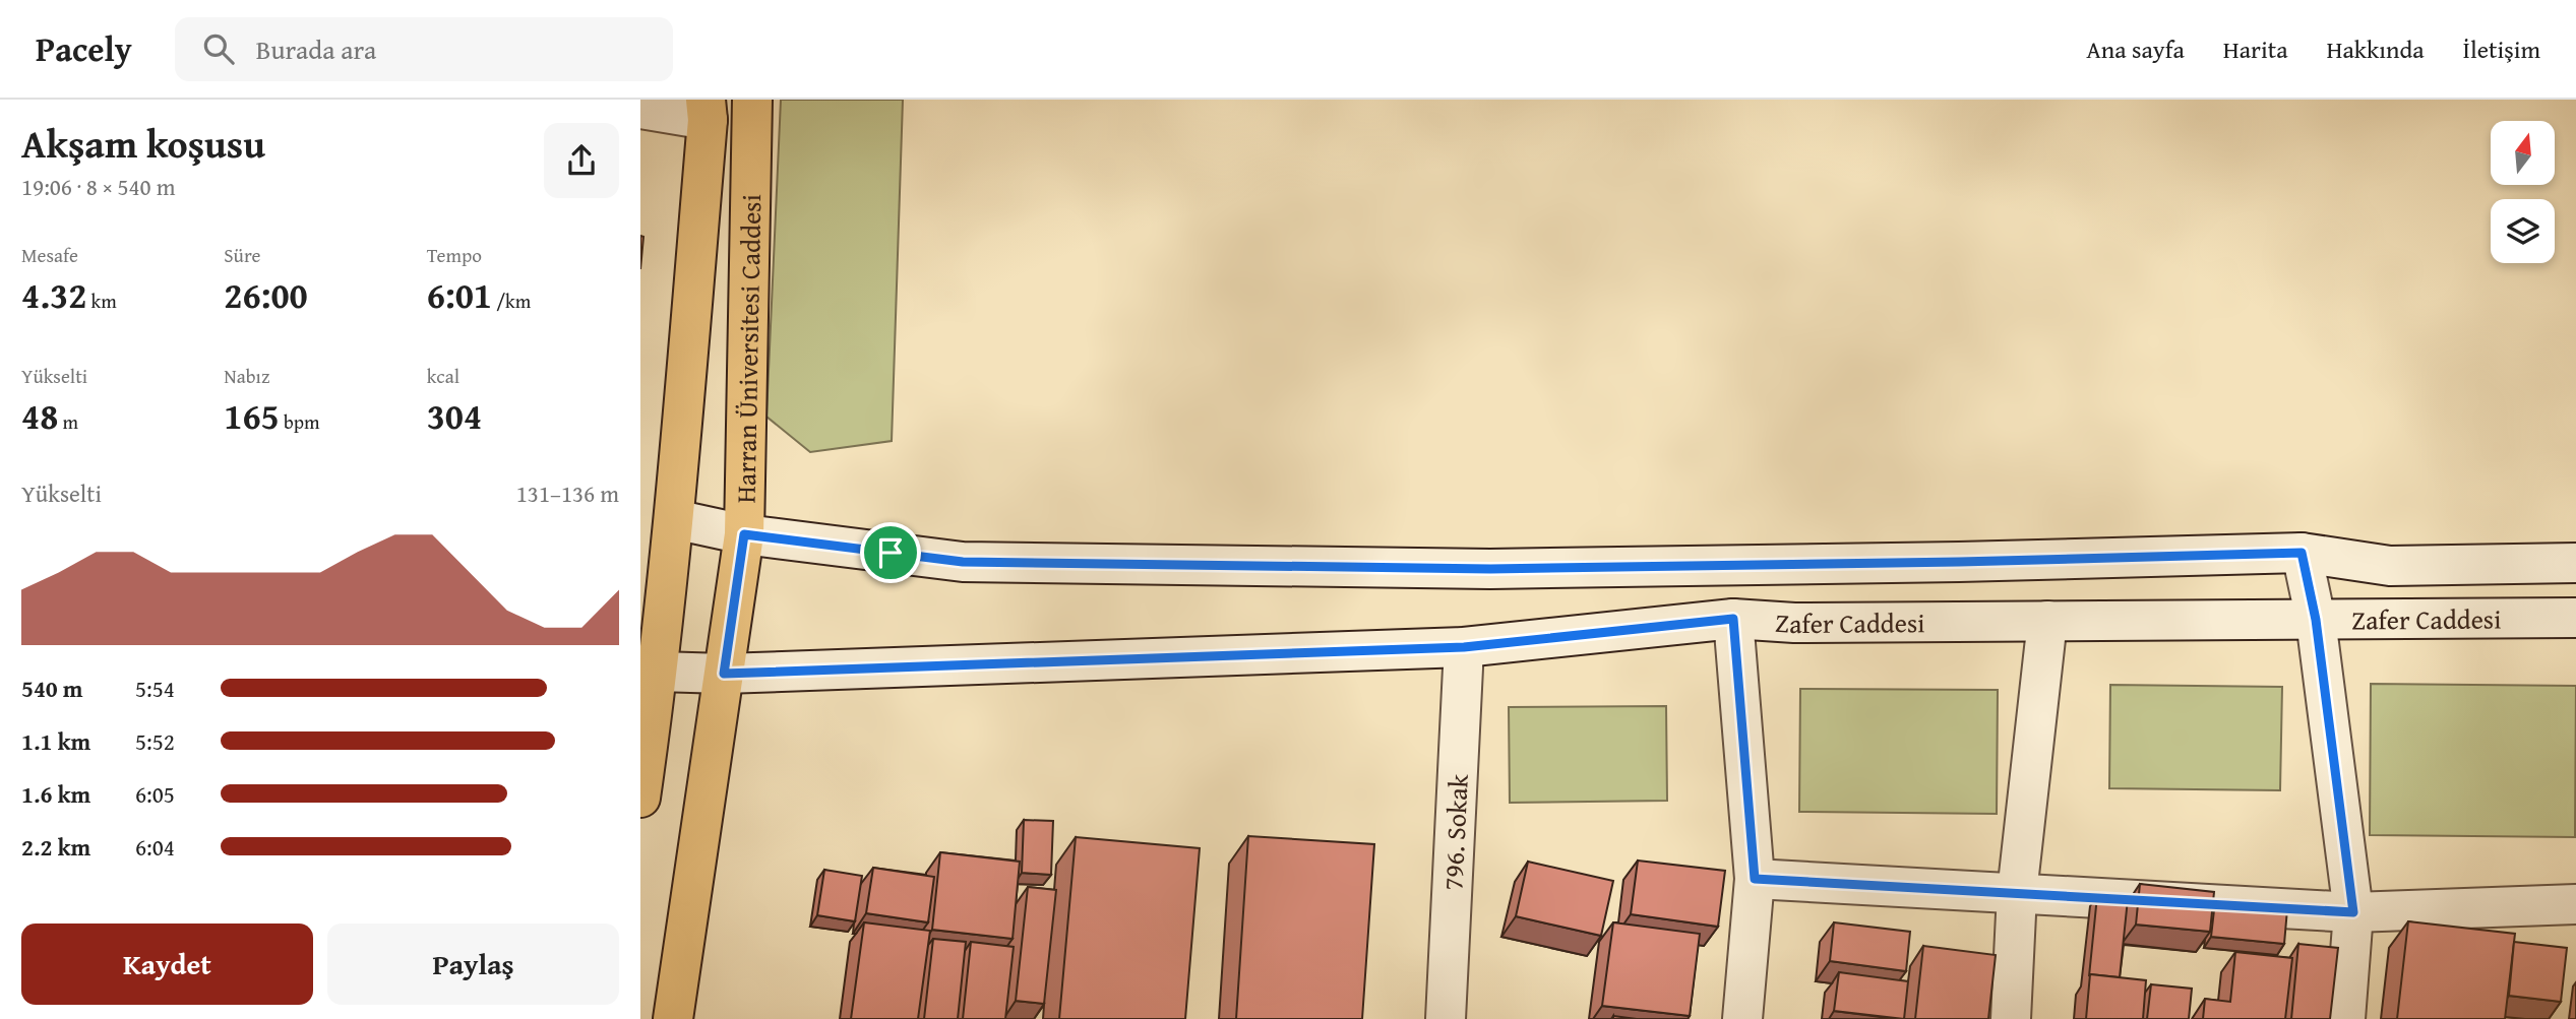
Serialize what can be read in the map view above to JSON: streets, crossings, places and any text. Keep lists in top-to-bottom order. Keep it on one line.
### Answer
{"streets":{"main road":["Harran Üniversitesi Caddesi","Zafer Caddesi","796. Sokak"]},"crossings":[["Harran Üniversitesi Caddesi","Zafer Caddesi"],["Zafer Caddesi","796. Sokak"]],"north":"top","page":{"header":"Pacely","search":"Burada ara","nav":["Ana sayfa","Harita","Hakkında","İletişim"],"heading":["Akşam koşusu","19:06 · 8 × 540 m"],"stats":[["Mesafe","4.32 km"],["Süre","26:00"],["Tempo","6:01 /km"],["Yükselti","48 m"],["Nabız","165 bpm"],["kcal","304"]],"chart":["Yükselti","131–136 m"],"list":[{"name":"540 m","note":"5:54"},{"name":"1.1 km","note":"5:52"},{"name":"1.6 km","note":"6:05"},{"name":"2.2 km","note":"6:04"}],"buttons":["Kaydet","Paylaş"]}}
